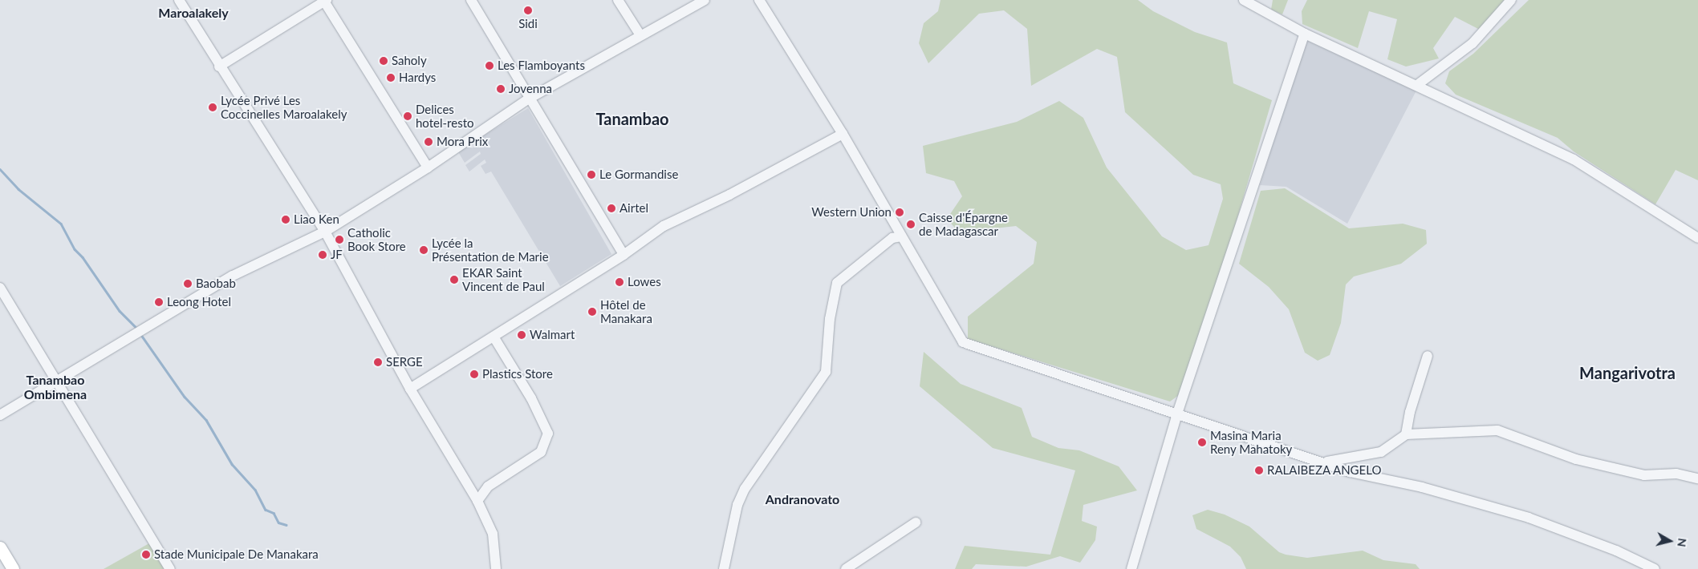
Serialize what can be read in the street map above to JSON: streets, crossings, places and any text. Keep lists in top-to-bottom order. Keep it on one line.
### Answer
{"districts":["Maroalakely","Tanambao","Mangarivotra","Tanambao Ombimena","Andranovato"],"places":["Sidi","Saholy","Les Flamboyants","Hardys","Jovenna","Lycée Privé Les Coccinelles Maroalakely","Delices hotel-resto","Mora Prix","Le Gormandise","Airtel","Western Union","Liao Ken","Caisse d'Épargne de Madagascar","Catholic Book Store","Lycée la Présentation de Marie","JF","EKAR Saint Vincent de Paul","Lowes","Baobab","Leong Hotel","Hôtel de Manakara","Walmart","SERGE","Plastics Store","Masina Maria Reny Mahatoky","RALAIBEZA ANGELO","Stade Municipale De Manakara"],"north":"right"}
